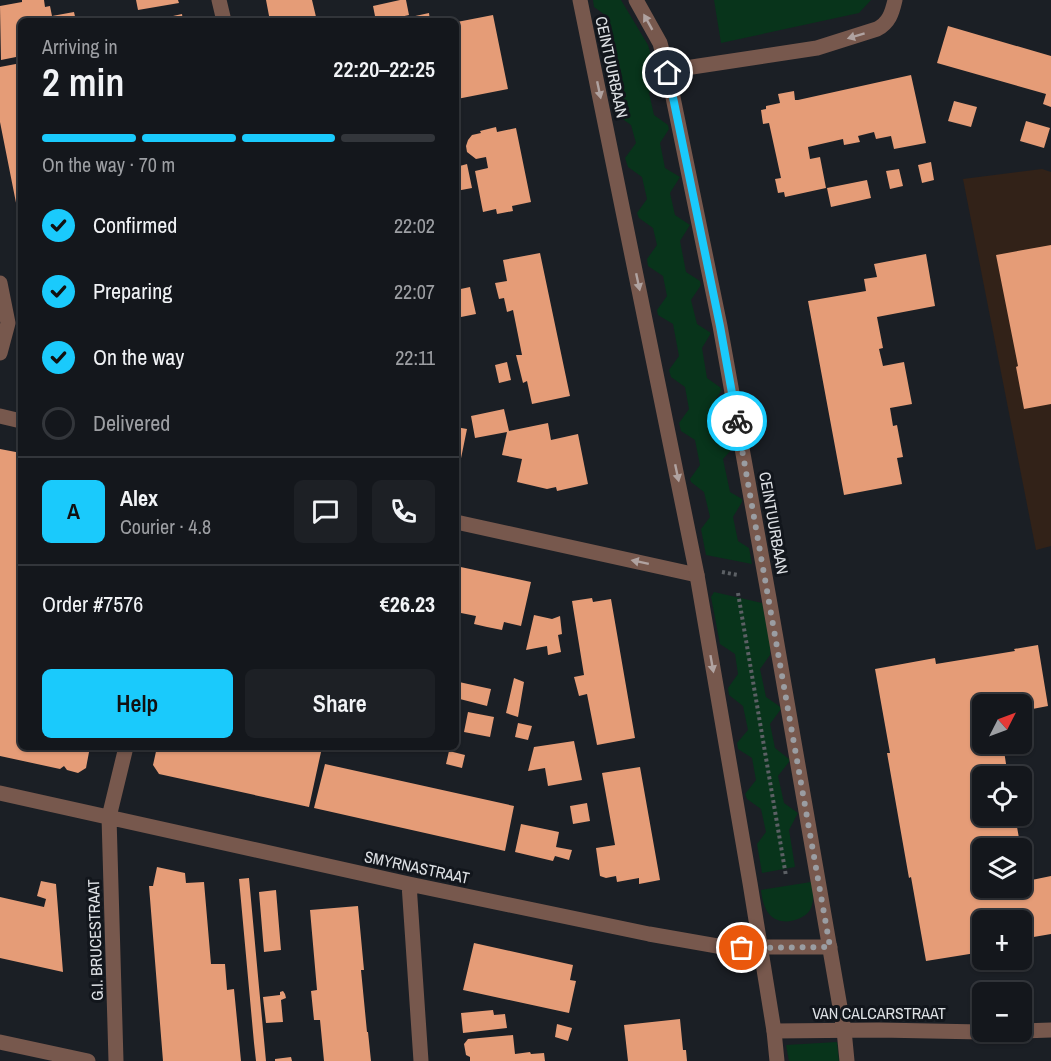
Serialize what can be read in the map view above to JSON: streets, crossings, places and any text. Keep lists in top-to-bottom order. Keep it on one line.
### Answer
{"streets":{"street":["CEINTUURBAAN","SMYRNASTRAAT","G.I. BRUCESTRAAT","VAN CALCARSTRAAT"]},"crossings":[["CEINTUURBAAN","SMYRNASTRAAT"],["CEINTUURBAAN","VAN CALCARSTRAAT"],["SMYRNASTRAAT","G.I. BRUCESTRAAT"]],"north":"top right","page":{"heading":["2 min","Arriving in","22:20–22:25"],"panel":["Alex","Courier · 4.8","Order #7576","€26.23"],"bar":"On the way · 70 m","list":[["Confirmed","22:02"],["Preparing","22:07"],["On the way","22:11"],"Delivered"],"round":"A","buttons":["Help","Share"],"map_buttons":["+","−"]}}
